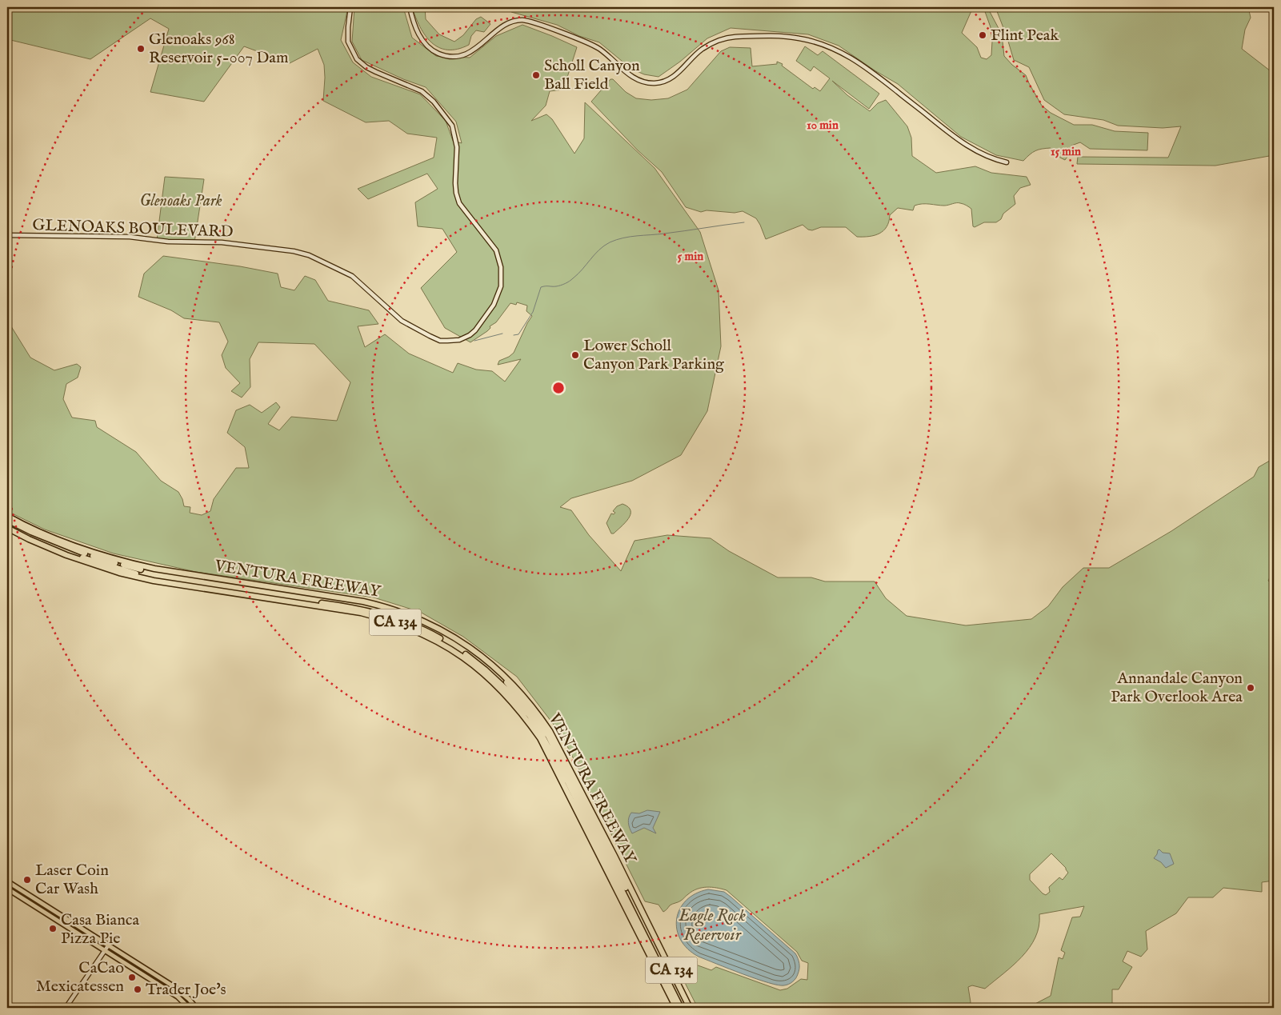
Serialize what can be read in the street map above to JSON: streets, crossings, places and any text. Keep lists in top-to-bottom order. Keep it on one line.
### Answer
{"streets":{"highway":["VENTURA FREEWAY","CA 134"],"street":["GLENOAKS BOULEVARD"]},"water":["Eagle Rock Reservoir"],"parks":["Glenoaks Park"],"places":["Flint Peak","Glenoaks 968 Reservoir 5-007 Dam","Scholl Canyon Ball Field","Lower Scholl Canyon Park Parking","Annandale Canyon Park Overlook Area","Laser Coin Car Wash","Casa Bianca Pizza Pie","CaCao Mexicatessen","Trader Joe's"],"rings":["10 min","15 min","5 min"]}
